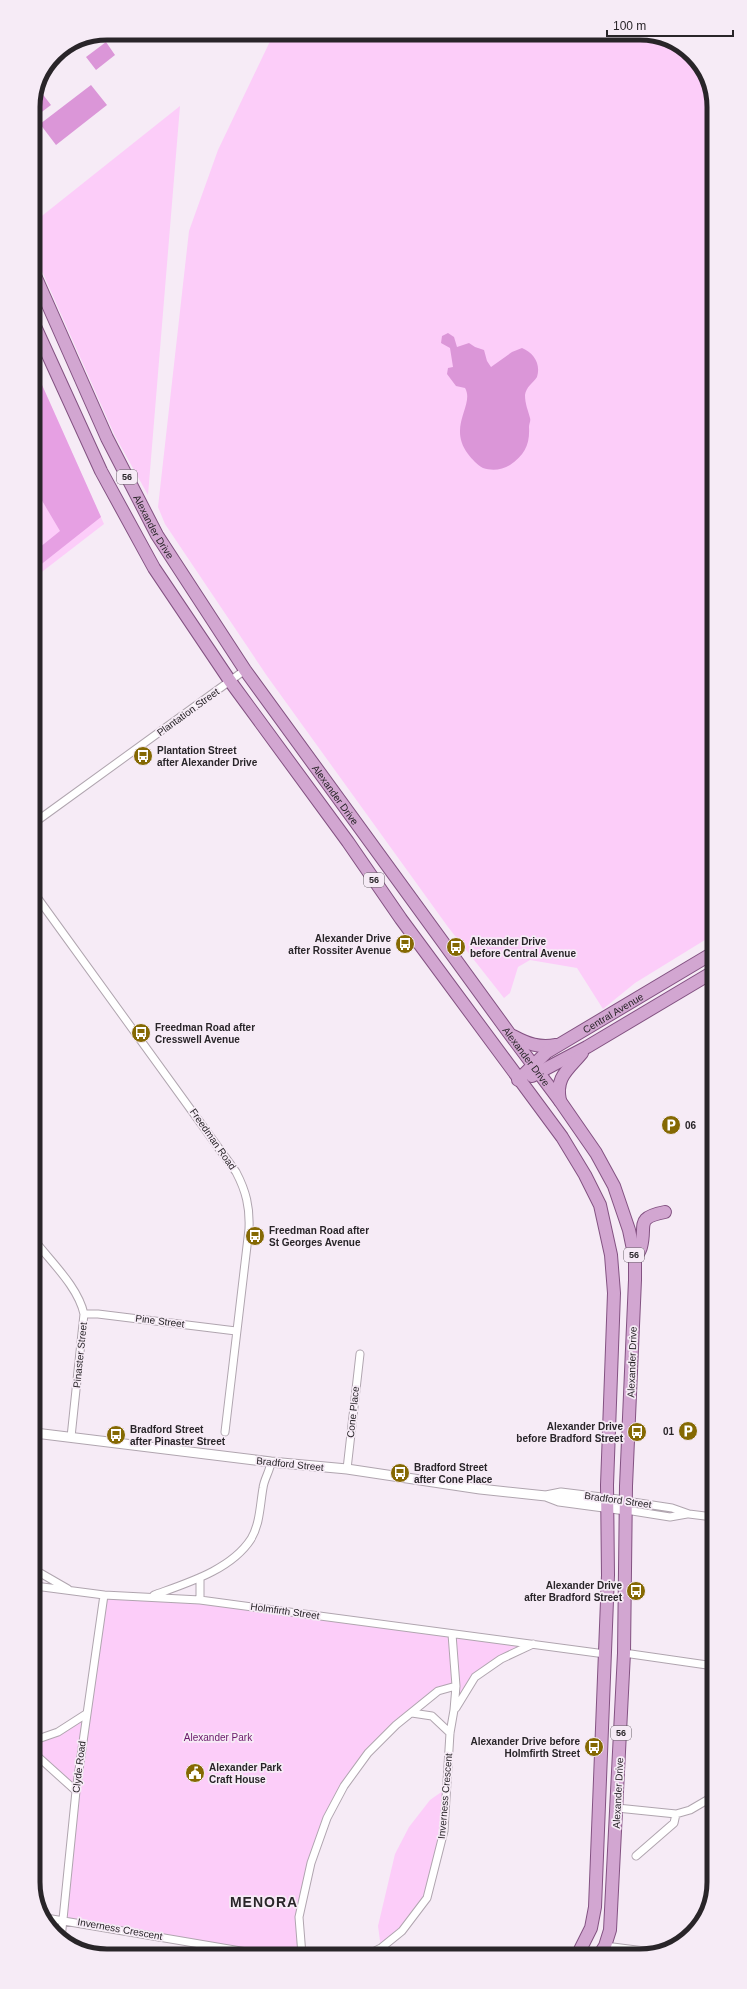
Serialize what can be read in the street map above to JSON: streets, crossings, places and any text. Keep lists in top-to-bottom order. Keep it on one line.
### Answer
{"streets":{"main road":["56","Alexander Drive","Central Avenue"],"street":["Plantation Street","Freedman Road","Pine Street","Pinaster Street","Cone Place","Bradford Street","Holmfirth Street","Clyde Road","Inverness Crescent"]},"crossings":[["Alexander Drive","Plantation Street"],["Alexander Drive","Central Avenue"],["Alexander Drive","Bradford Street"],["Alexander Drive","Holmfirth Street"],["Freedman Road","Pine Street"],["Pine Street","Pinaster Street"],["Pinaster Street","Bradford Street"],["Cone Place","Bradford Street"],["Holmfirth Street","Clyde Road"],["Holmfirth Street","Inverness Crescent"],["Clyde Road","Inverness Crescent"]],"districts":["MENORA"],"parks":["Alexander Park"],"places":{"bus stop":["Plantation Street after Alexander Drive","Alexander Drive after Rossiter Avenue","Alexander Drive before Central Avenue","Freedman Road after Cresswell Avenue","Freedman Road after St Georges Avenue","Alexander Drive before Bradford Street","Bradford Street after Pinaster Street","Bradford Street after Cone Place","Alexander Drive after Bradford Street","Alexander Drive before Holmfirth Street"],"parking":["06","01"],"public building":["Alexander Park Craft House"]},"scale_bar":"100 m"}
